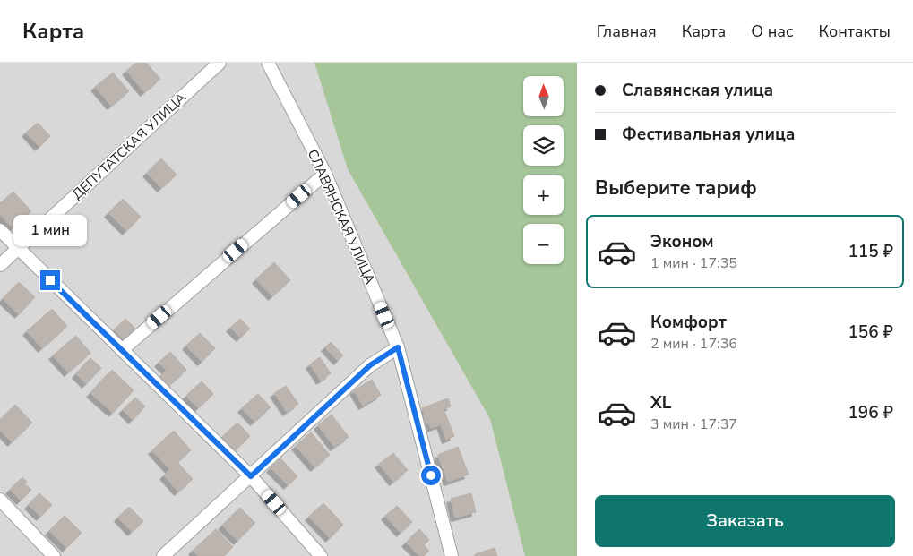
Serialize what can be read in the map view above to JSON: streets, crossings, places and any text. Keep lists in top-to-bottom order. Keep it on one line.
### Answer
{"streets":{"street":["ДЕПУТАТСКАЯ УЛИЦА","СЛАВЯНСКАЯ УЛИЦА"]},"north":"top","page":{"header":"Карта","nav":["Главная","Карта","О нас","Контакты"],"banner":["Славянская улица","Фестивальная улица"],"map_buttons":["+","−"],"heading":"Выберите тариф","bubble":"1 мин","list":[{"name":"Эконом","note":"1 мин · 17:35","value":"115 ₽"},{"name":"Комфорт","note":"2 мин · 17:36","value":"156 ₽"},{"name":"XL","note":"3 мин · 17:37","value":"196 ₽"}],"buttons":"Заказать"}}
